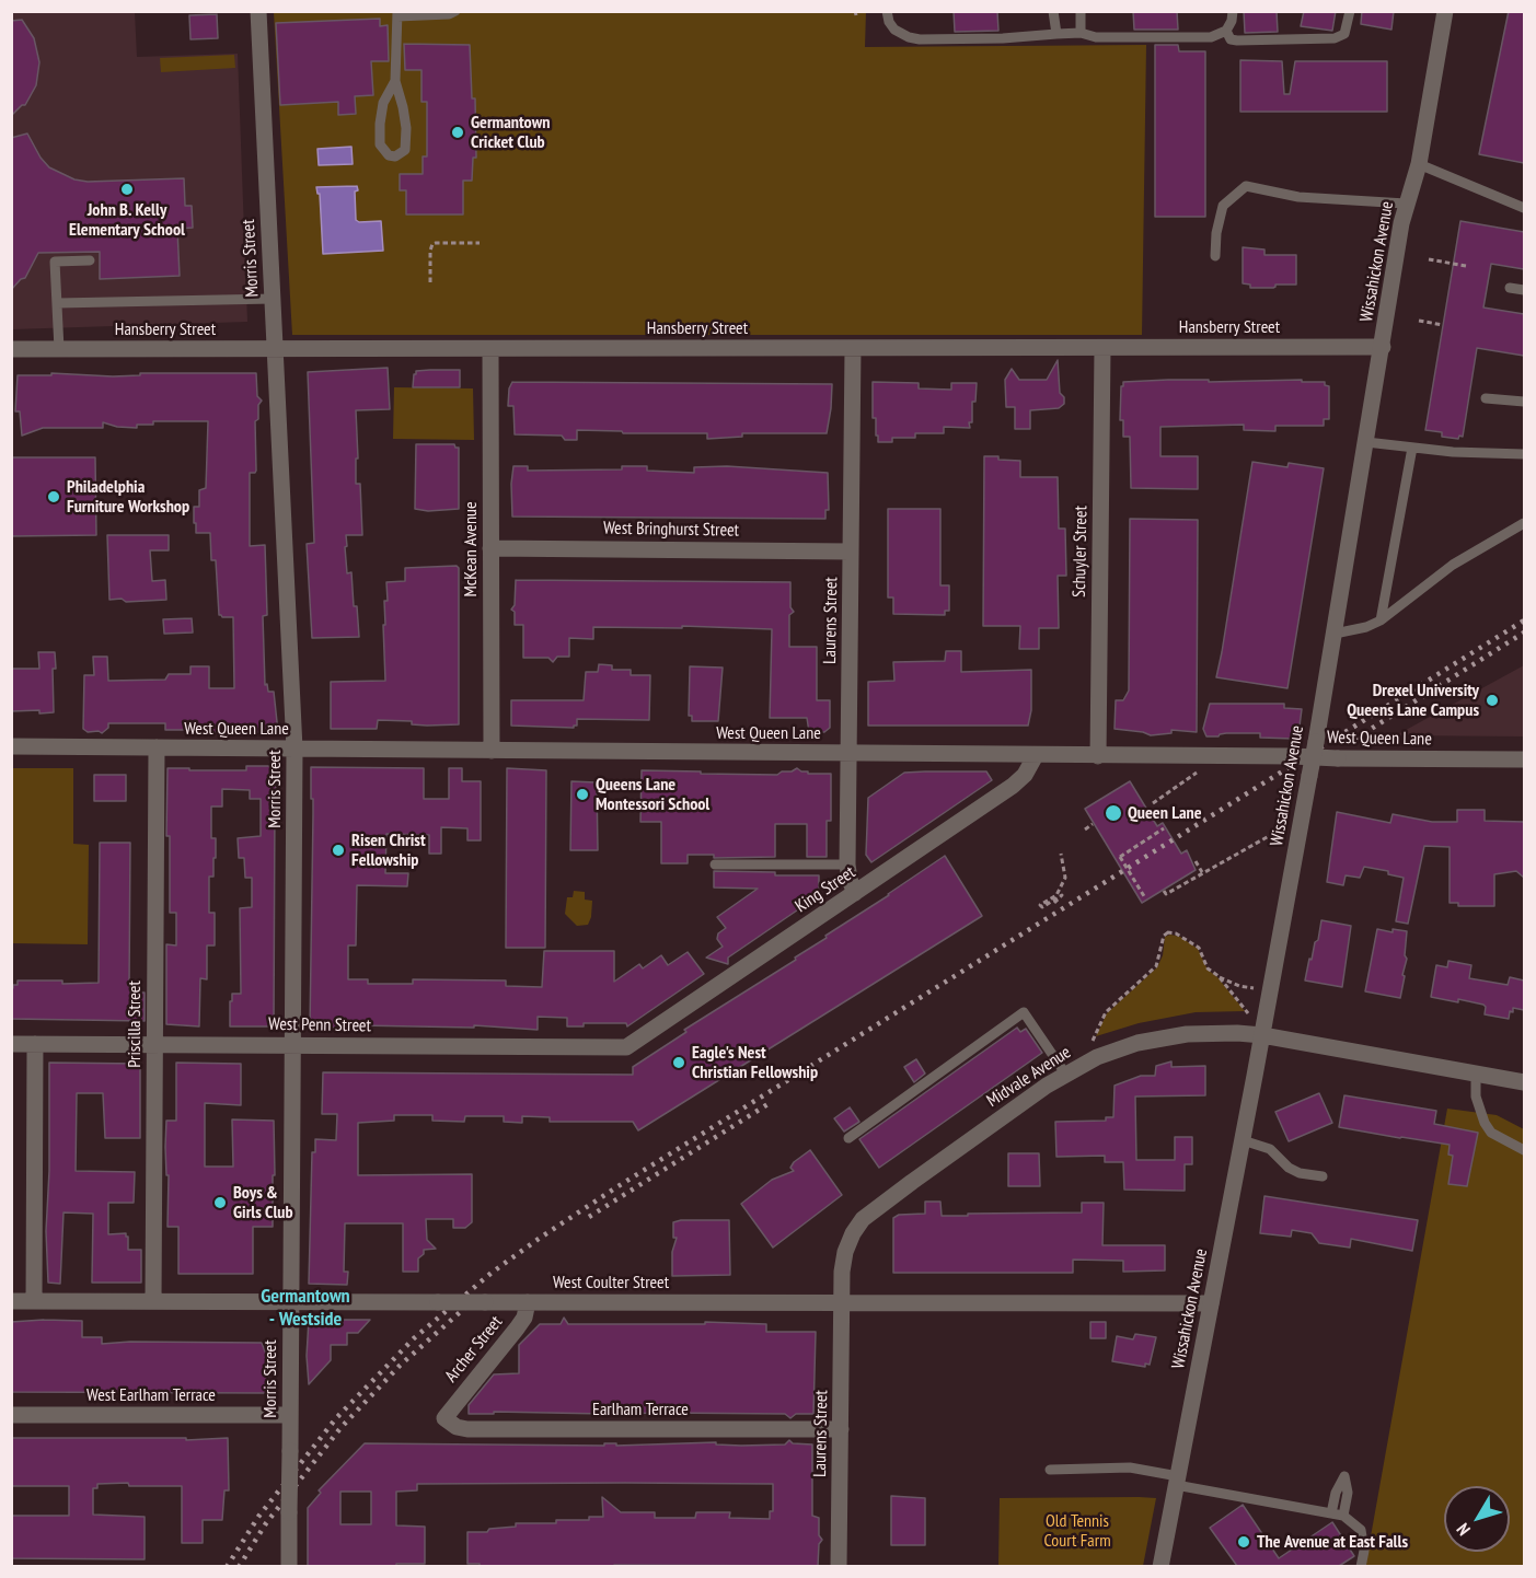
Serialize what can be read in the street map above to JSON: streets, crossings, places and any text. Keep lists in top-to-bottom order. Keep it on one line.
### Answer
{"streets":{"street":["Morris Street","Wissahickon Avenue","Hansberry Street","West Bringhurst Street","McKean Avenue","Schuyler Street","Laurens Street","West Queen Lane","King Street","Priscilla Street","West Penn Street","Midvale Avenue","West Coulter Street","Archer Street","West Earlham Terrace","Earlham Terrace"]},"crossings":[["Morris Street","Hansberry Street"],["Morris Street","West Queen Lane"],["Morris Street","West Penn Street"],["Morris Street","West Coulter Street"],["Morris Street","West Earlham Terrace"],["Wissahickon Avenue","Hansberry Street"],["Wissahickon Avenue","West Queen Lane"],["Wissahickon Avenue","Midvale Avenue"],["Wissahickon Avenue","West Coulter Street"],["Hansberry Street","McKean Avenue"],["Hansberry Street","Schuyler Street"],["Hansberry Street","Laurens Street"],["West Bringhurst Street","McKean Avenue"],["West Bringhurst Street","Laurens Street"],["McKean Avenue","West Queen Lane"],["Schuyler Street","West Queen Lane"],["Laurens Street","West Queen Lane"],["Laurens Street","King Street"],["Laurens Street","Midvale Avenue"],["Laurens Street","West Coulter Street"],["Laurens Street","Earlham Terrace"],["West Queen Lane","King Street"],["West Queen Lane","Priscilla Street"],["King Street","West Penn Street"],["Priscilla Street","West Penn Street"],["Priscilla Street","West Coulter Street"],["Midvale Avenue","West Coulter Street"],["West Coulter Street","Archer Street"],["Archer Street","Earlham Terrace"]],"districts":["Germantown - Westside"],"parks":["Old Tennis Court Farm"],"places":["Germantown Cricket Club","John B. Kelly Elementary School","Philadelphia Furniture Workshop","Drexel University Queens Lane Campus","Queens Lane Montessori School","Queen Lane","Risen Christ Fellowship","Eagle's Nest Christian Fellowship","Boys & Girls Club","The Avenue at East Falls"],"north":"bottom left"}
